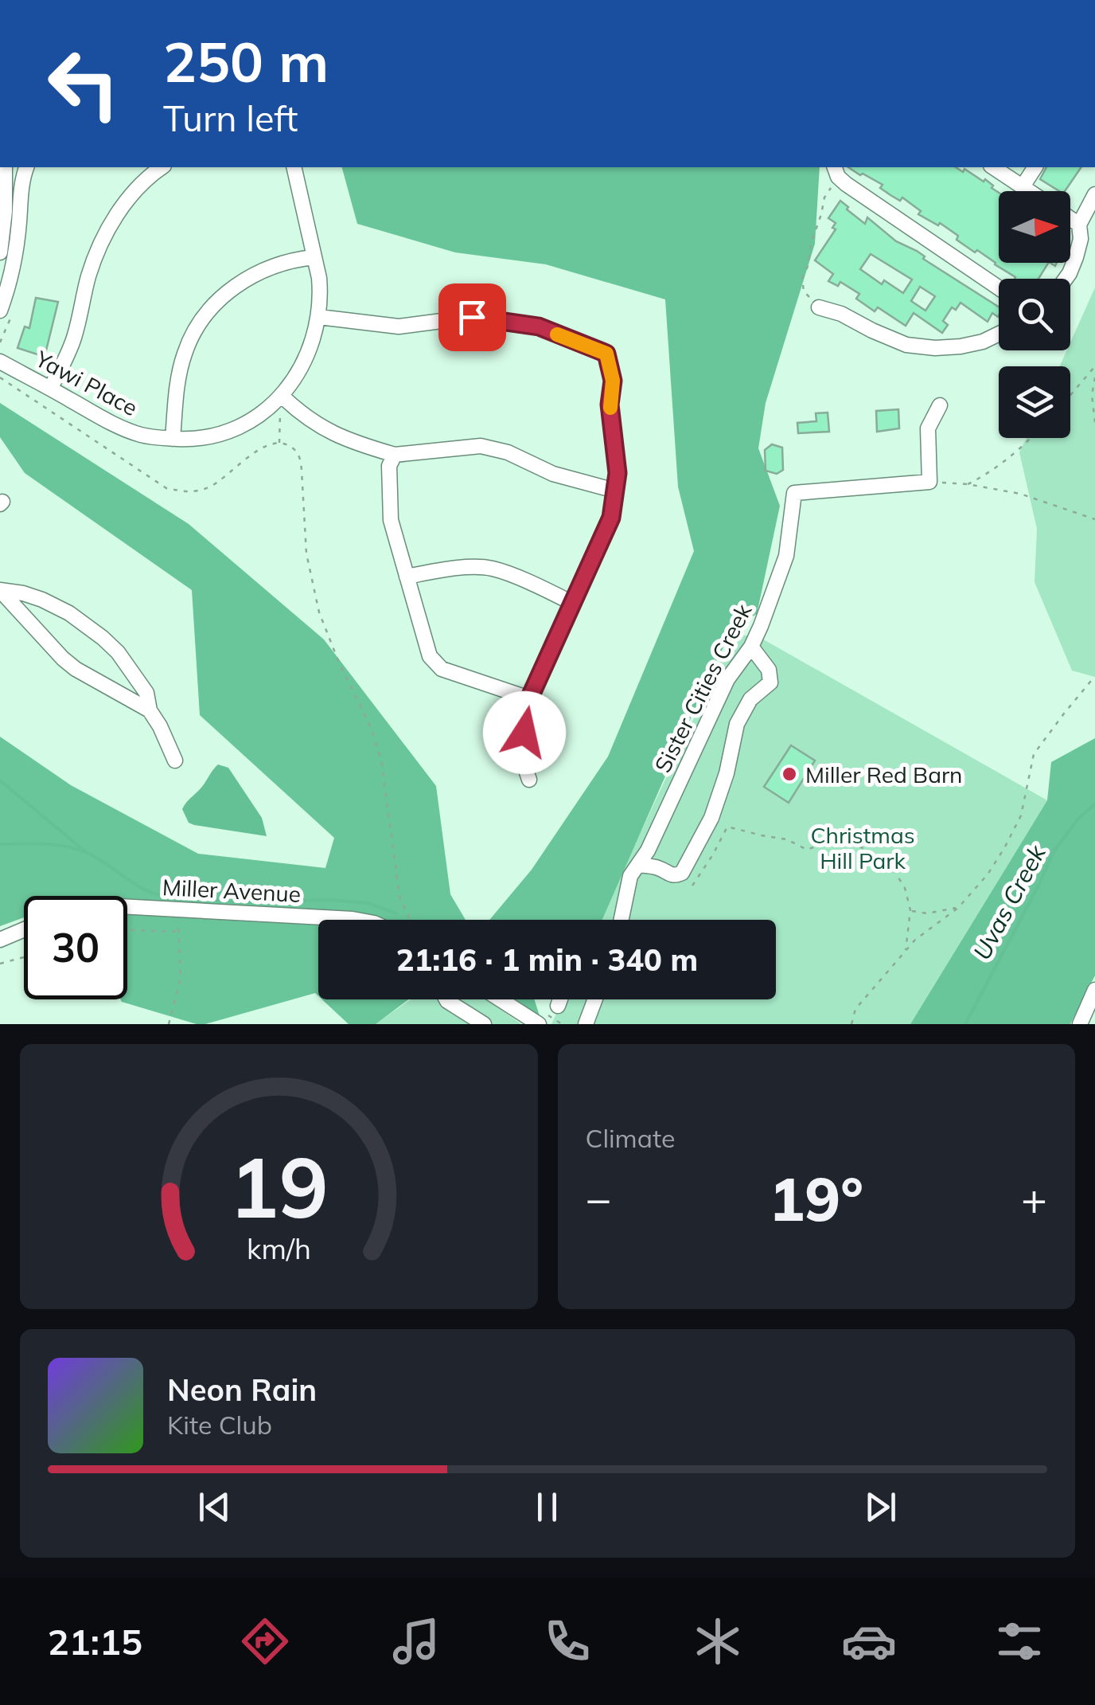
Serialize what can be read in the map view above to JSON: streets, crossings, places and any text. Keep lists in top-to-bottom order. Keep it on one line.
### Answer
{"streets":{"street":["Yawi Place","Sister Cities Creek","Miller Avenue"]},"water":["Uvas Creek"],"parks":["Christmas Hill Park"],"places":["Miller Red Barn"],"north":"right","page":{"turn":["250 m","Turn left"],"limit":"30","trip":"21:16 · 1 min · 340 m","tile":"Climate","heat":["−","19°","+"],"song":["Neon Rain","Kite Club"],"tabs":"21:15","gauge":["19","km/h"]}}
